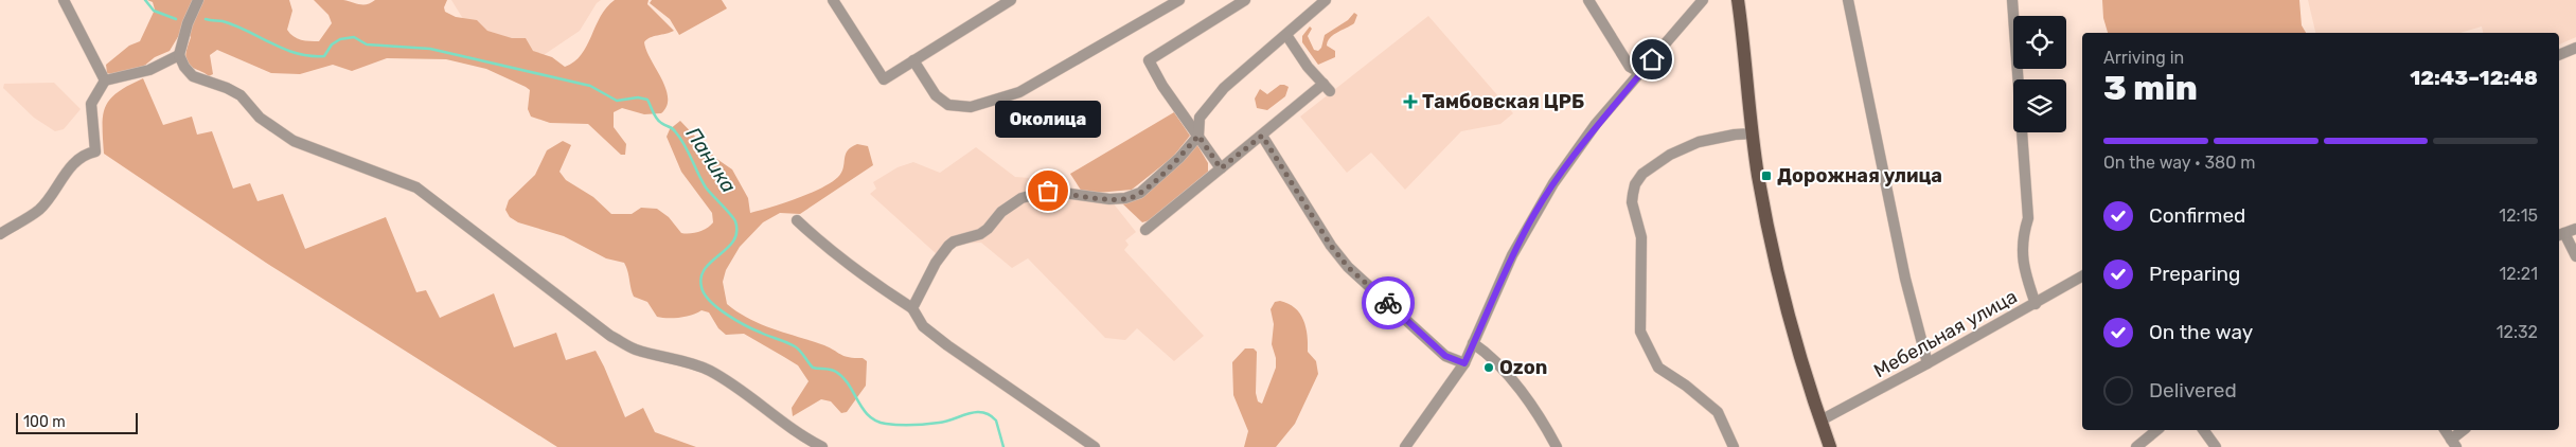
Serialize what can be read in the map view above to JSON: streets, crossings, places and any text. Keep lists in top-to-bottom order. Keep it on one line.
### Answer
{"streets":{"street":["Мебельная улица"]},"water":["Паника"],"places":{"health":["Тамбовская ЦРБ"],"transit":["Дорожная улица"],"other":["Околица","Ozon"]},"scale_bar":"100 m","page":{"heading":["3 min","Arriving in","12:43–12:48"],"bubble":"Околица","bar":"On the way · 380 m","list":[["Confirmed","12:15"],["Preparing","12:21"],["On the way","12:32"],"Delivered"],"scale":"100 m"}}
